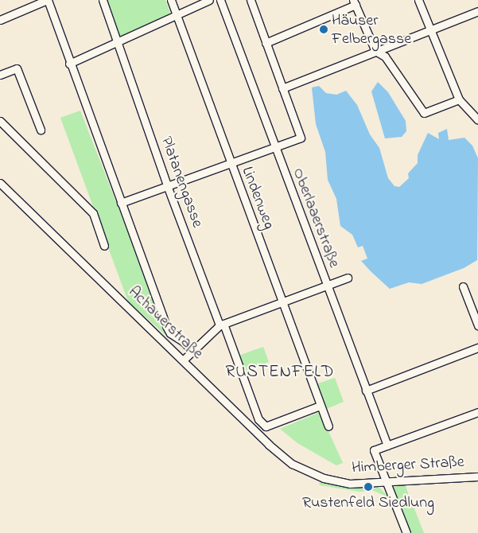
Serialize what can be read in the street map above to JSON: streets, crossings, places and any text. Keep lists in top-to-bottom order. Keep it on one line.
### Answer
{"streets":{"street":["Platanengasse","Lindenweg","Oberlaaerstraße","Achauerstraße","Himberger Straße"]},"crossings":[["Platanengasse","Lindenweg"],["Achauerstraße","Himberger Straße"]],"districts":["RUSTENFELD"],"places":["Häuser Felbergasse","Rustenfeld Siedlung"]}
